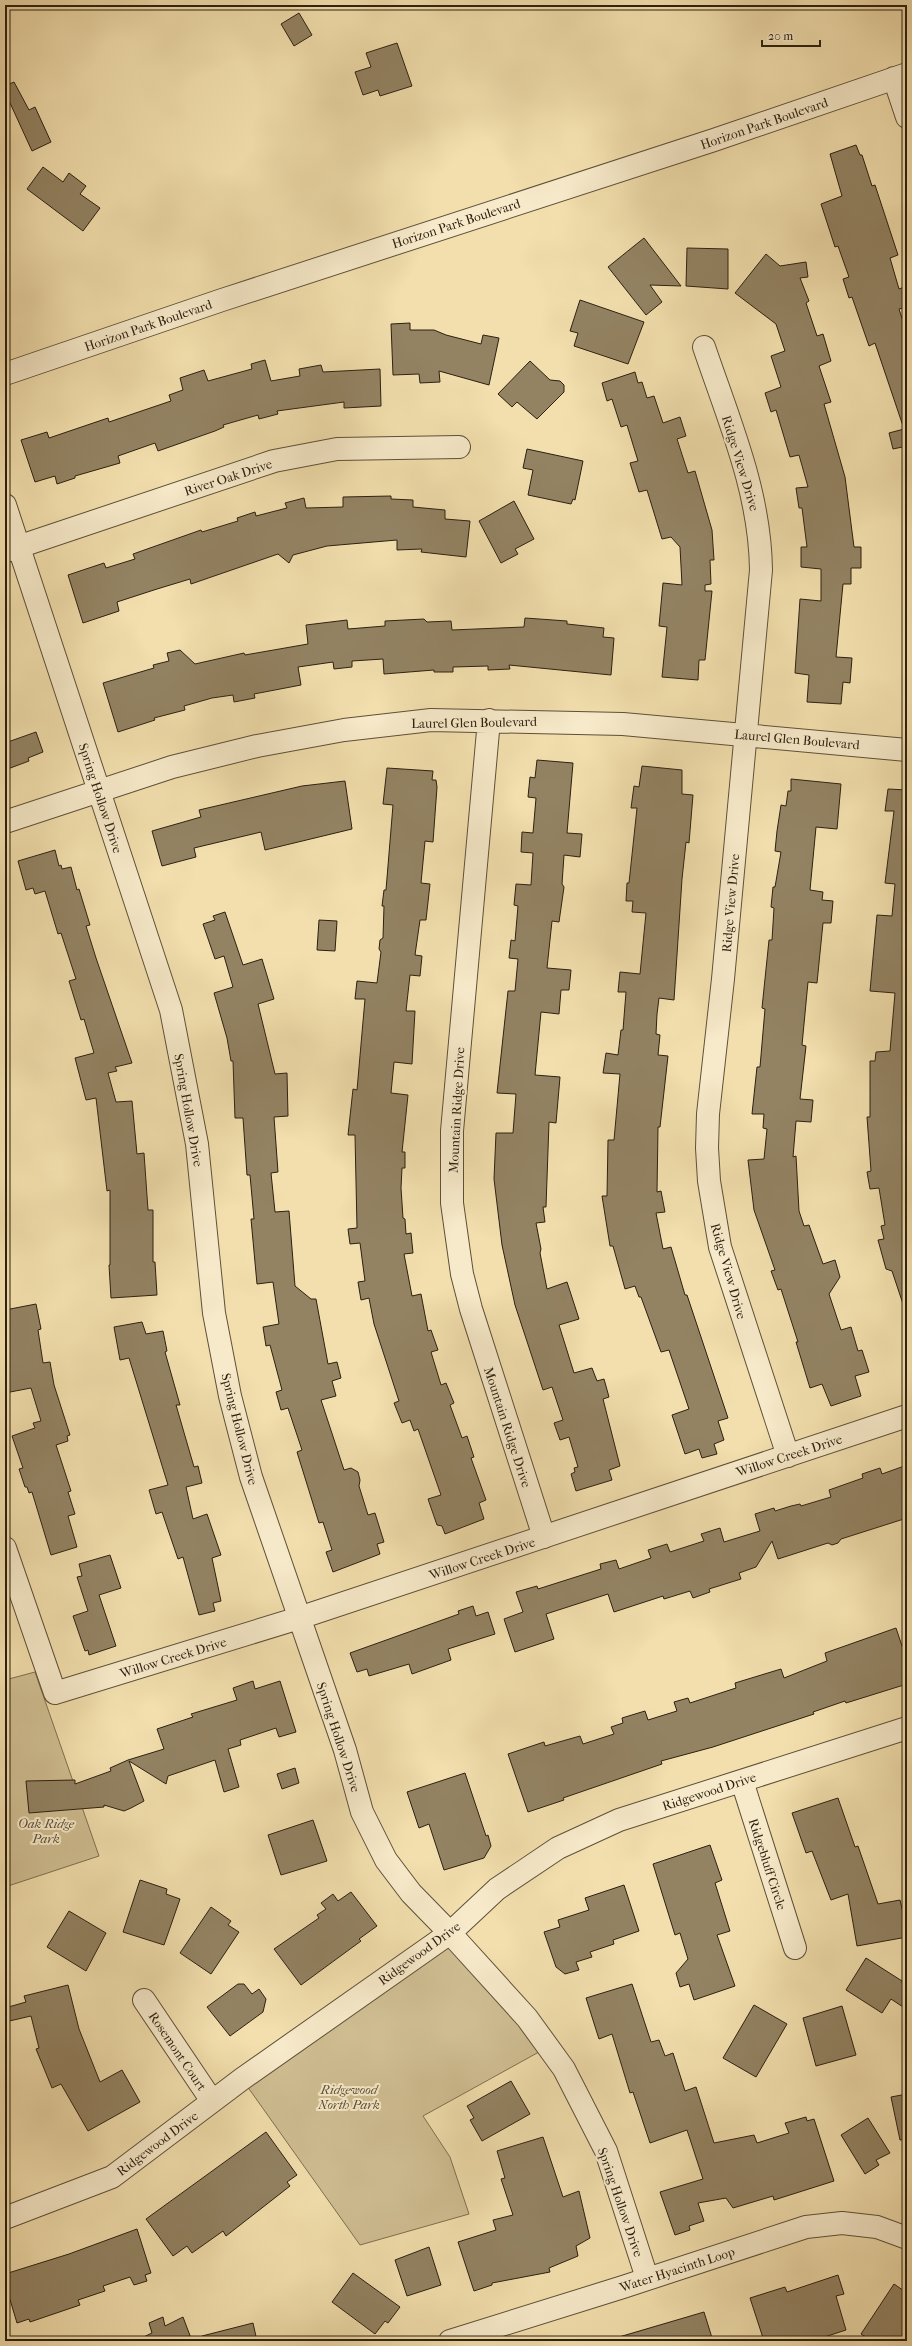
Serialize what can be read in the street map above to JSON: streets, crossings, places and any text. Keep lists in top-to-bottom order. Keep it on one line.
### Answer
{"streets":{"street":["Horizon Park Boulevard","Ridge View Drive","River Oak Drive","Laurel Glen Boulevard","Spring Hollow Drive","Mountain Ridge Drive","Willow Creek Drive","Ridgewood Drive","Ridgebluff Circle","Rosemont Court","Water Hyacinth Loop"]},"crossings":[["Ridge View Drive","Laurel Glen Boulevard"],["Ridge View Drive","Willow Creek Drive"],["River Oak Drive","Spring Hollow Drive"],["Laurel Glen Boulevard","Spring Hollow Drive"],["Laurel Glen Boulevard","Mountain Ridge Drive"],["Spring Hollow Drive","Willow Creek Drive"],["Spring Hollow Drive","Ridgewood Drive"],["Spring Hollow Drive","Water Hyacinth Loop"],["Mountain Ridge Drive","Willow Creek Drive"],["Ridgewood Drive","Ridgebluff Circle"],["Ridgewood Drive","Rosemont Court"]],"parks":["Oak Ridge Park","Ridgewood North Park"],"scale_bar":"20 m"}
